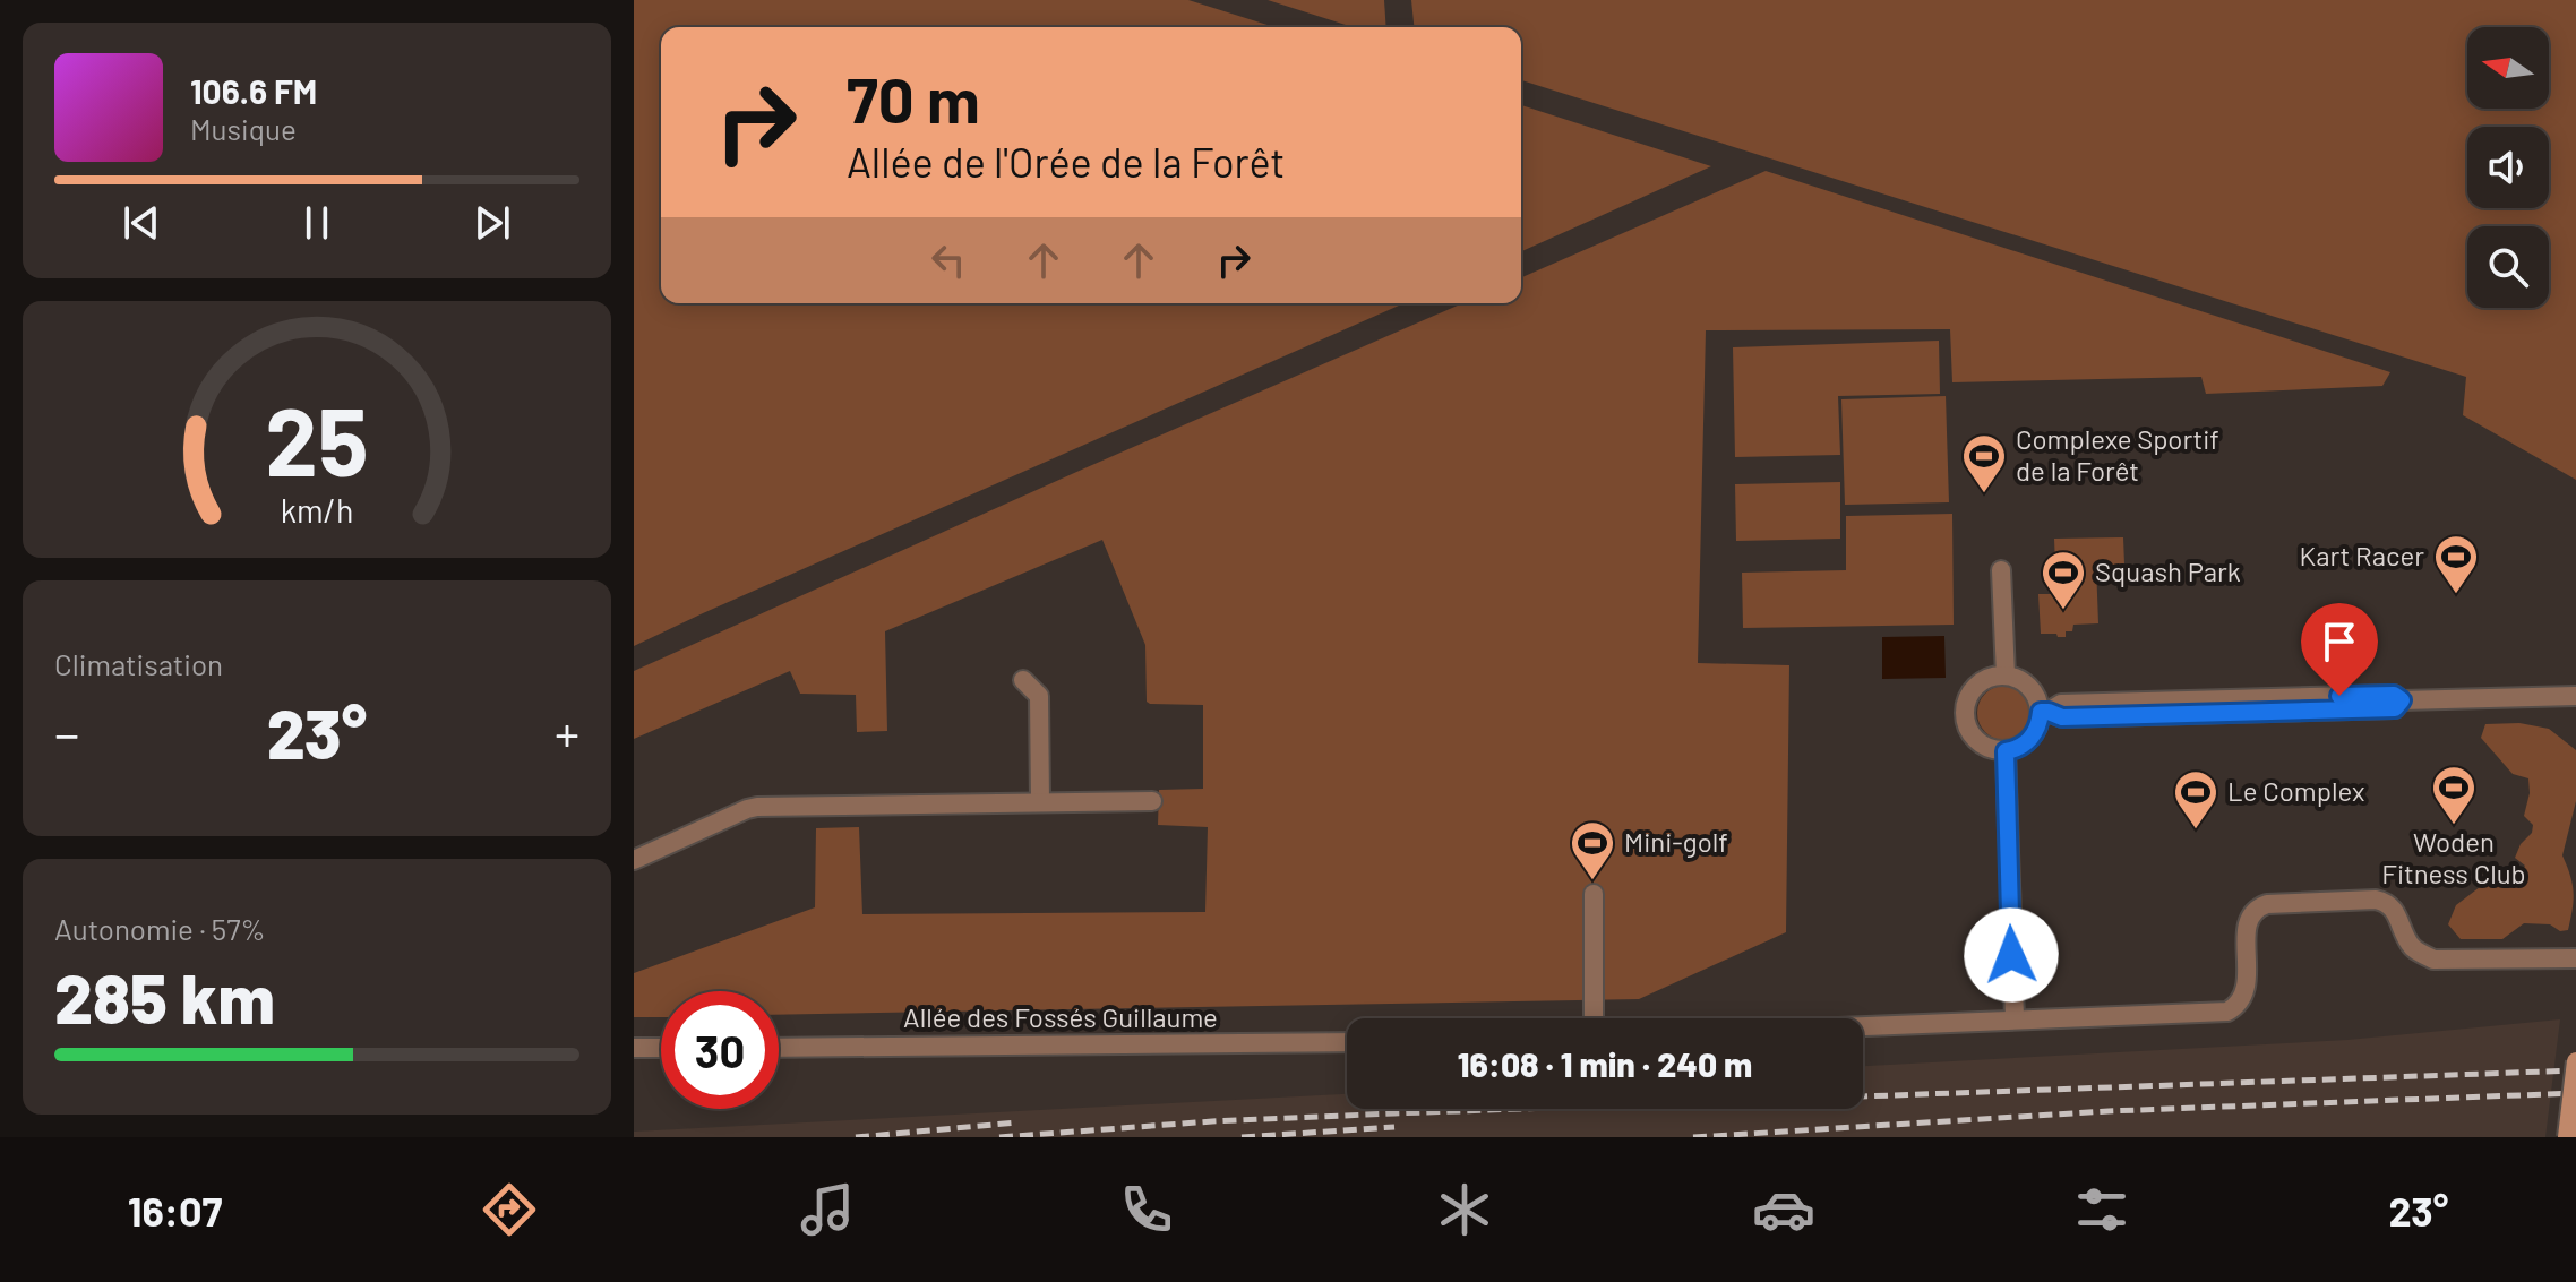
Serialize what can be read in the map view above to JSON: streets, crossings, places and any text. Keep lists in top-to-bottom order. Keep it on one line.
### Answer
{"streets":{"street":["Allée des Fossés Guillaume"]},"places":{"sports":["Complexe Sportif de la Forêt","Kart Racer","Squash Park","Woden Fitness Club","Le Complex","Mini-golf"]},"north":"left","page":{"turn":["70 m","Allée de l'Orée de la Forêt"],"song":["106.6 FM","Musique"],"tile":["Climatisation",["Autonomie · 57%","285 km"]],"heat":["−","23°","+"],"limit":"30","trip":"16:08 · 1 min · 240 m","tabs":["16:07","23°"],"gauge":["25","km/h"]}}
